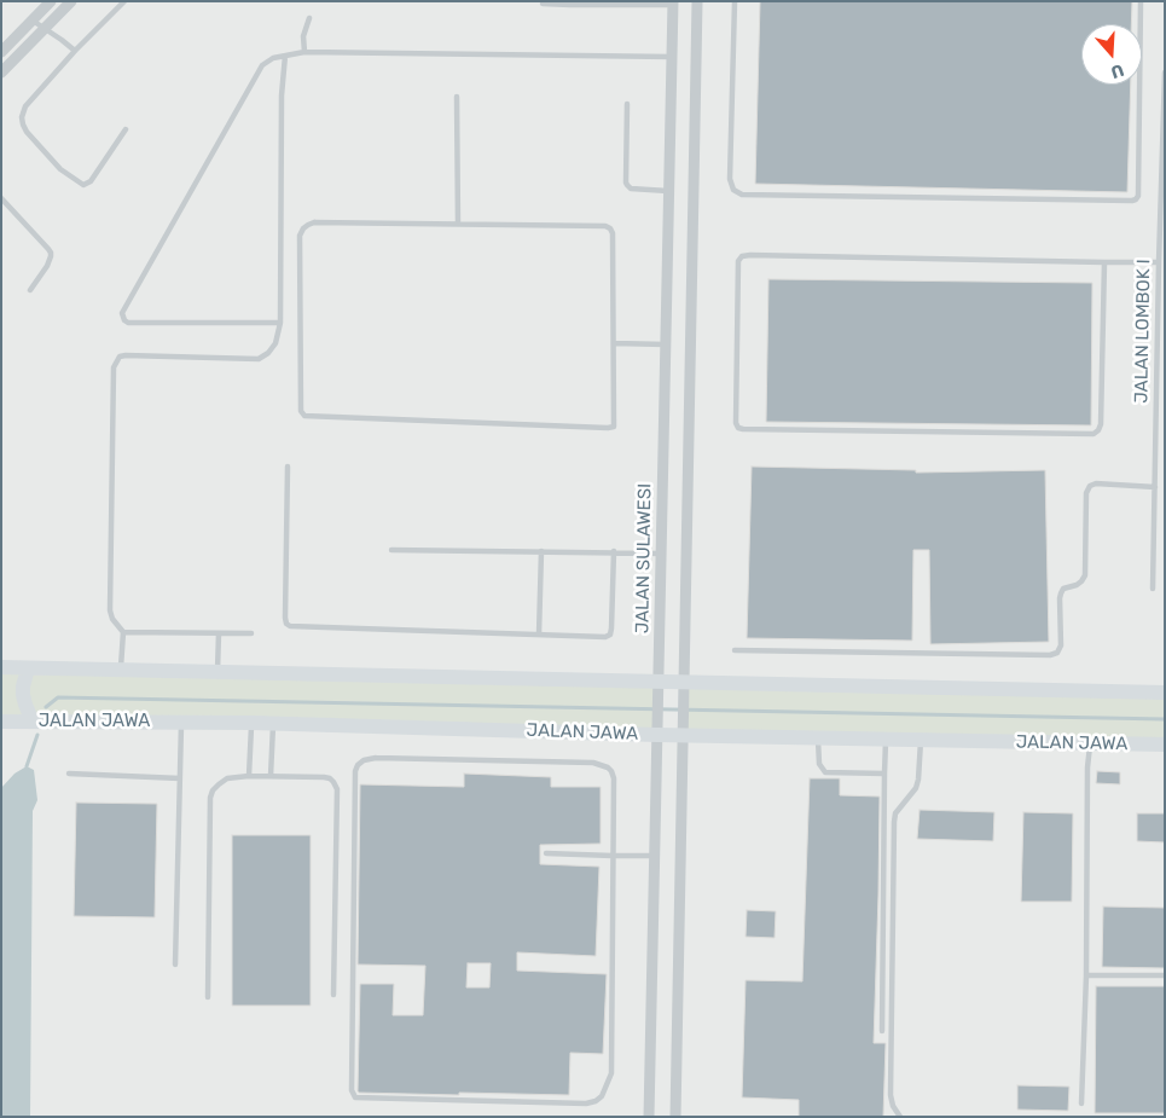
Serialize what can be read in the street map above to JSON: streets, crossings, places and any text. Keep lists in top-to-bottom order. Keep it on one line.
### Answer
{"streets":{"street":["JALAN SULAWESI","JALAN JAWA"],"lane":["JALAN LOMBOK I"]},"crossings":[["JALAN SULAWESI","JALAN JAWA"]],"north":"bottom"}
